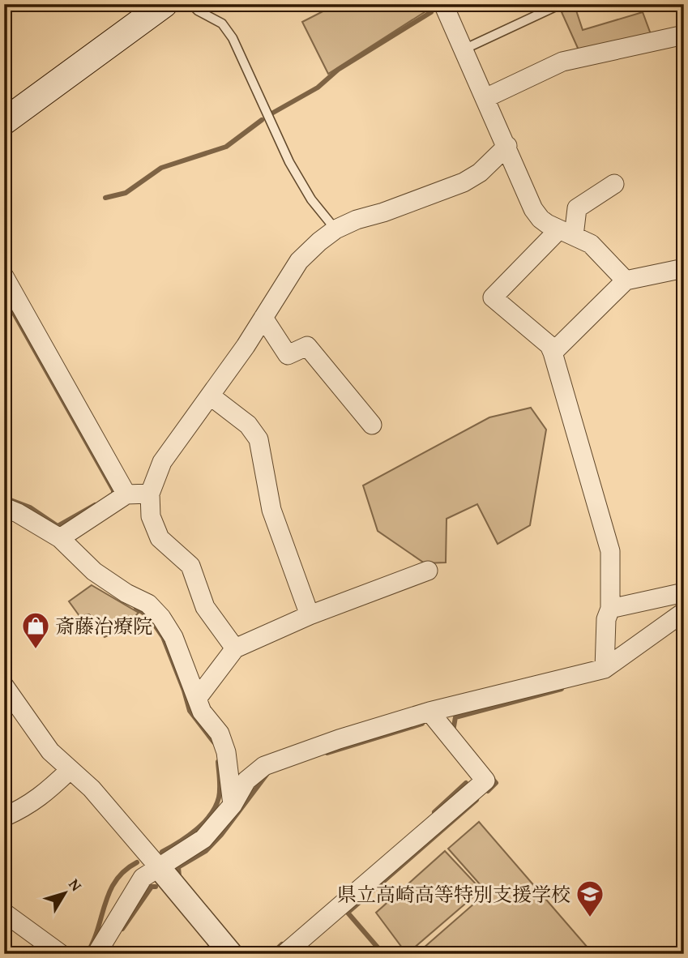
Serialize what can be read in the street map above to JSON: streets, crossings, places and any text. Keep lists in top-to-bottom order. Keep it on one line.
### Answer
{"places":{"shop":["斎藤治療院"],"school or university":["県立高崎高等特別支援学校"]},"north":"top right"}
